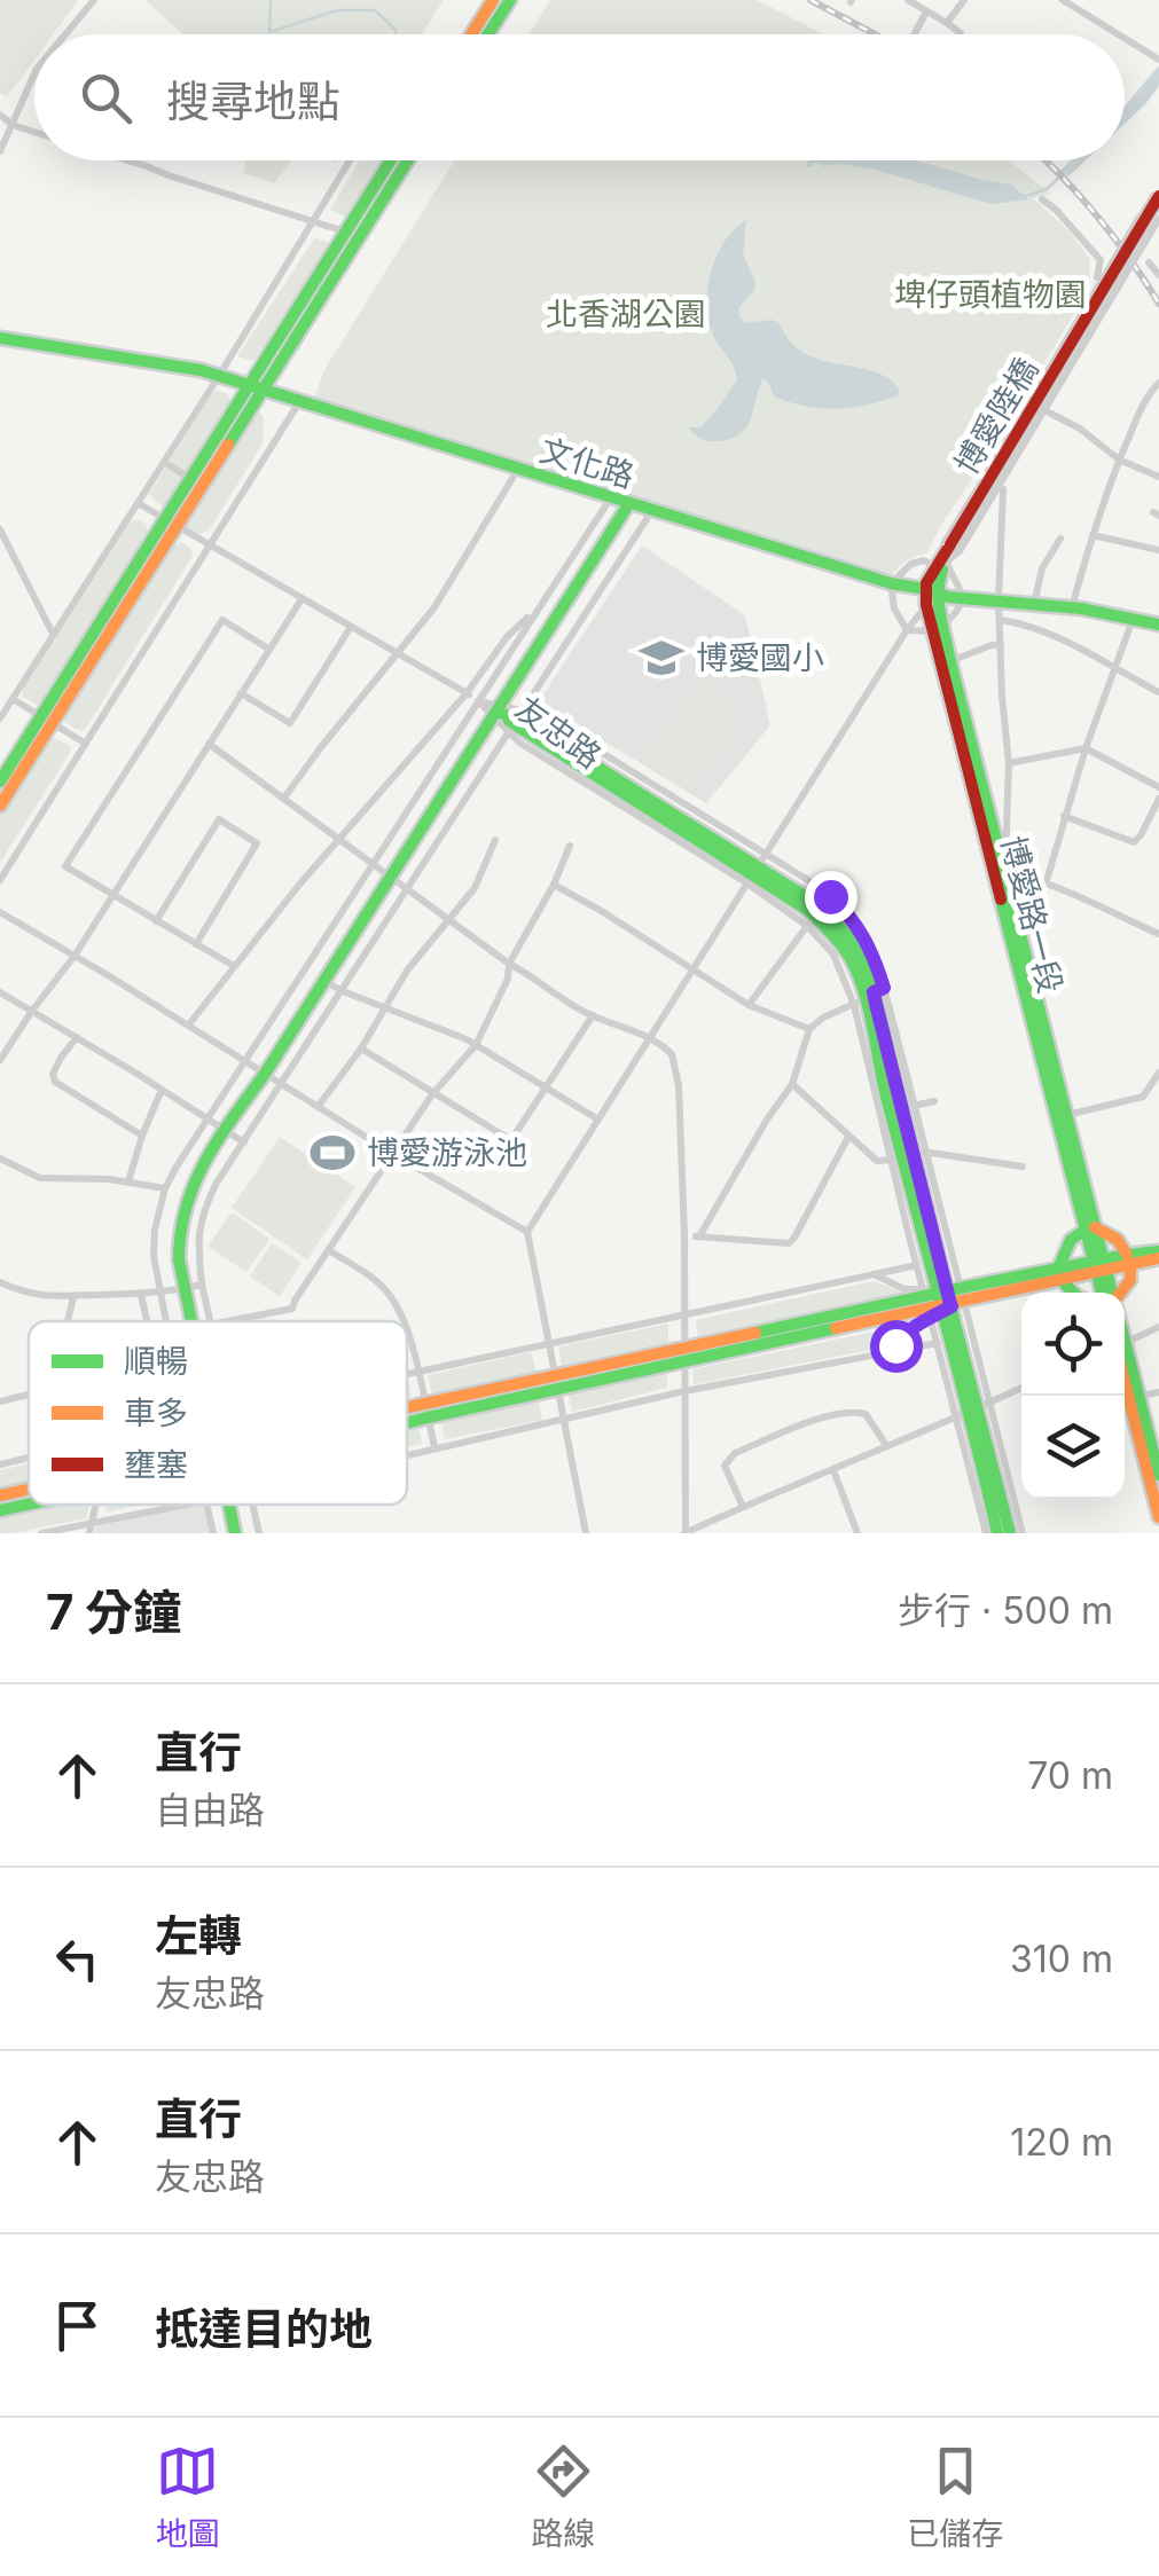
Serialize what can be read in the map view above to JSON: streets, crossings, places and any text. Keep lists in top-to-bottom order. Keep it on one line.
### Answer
{"streets":{"street":["博愛陸橋","文化路","友忠路","博愛路一段"]},"crossings":[["文化路","博愛路一段"]],"parks":["埤仔頭植物園","北香湖公園"],"places":{"school or university":["博愛國小"],"sports":["博愛游泳池"]},"legend":["順暢","車多","壅塞"],"page":{"search":"搜尋地點","heading":["7 分鐘","步行 · 500 m"],"list":[["直行","自由路","70 m"],["左轉","友忠路","310 m"],["直行","友忠路","120 m"],"抵達目的地"],"nav":["地圖","路線","已儲存"]}}
